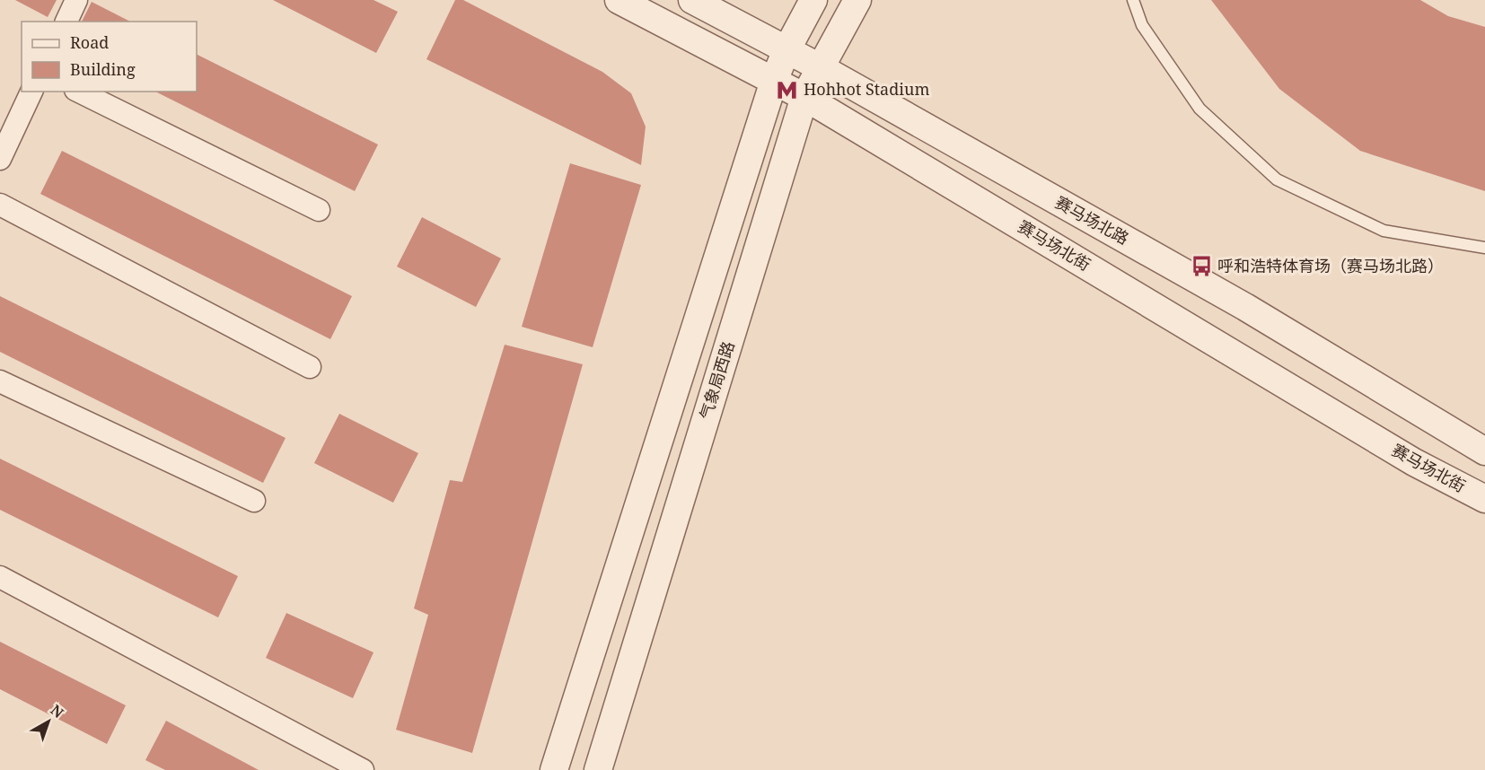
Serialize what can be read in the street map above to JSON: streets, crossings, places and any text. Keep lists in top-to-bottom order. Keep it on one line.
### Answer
{"streets":{"street":["赛马场北路","赛马场北街","气象局西路"]},"crossings":[["赛马场北路","气象局西路"],["赛马场北街","气象局西路"]],"places":{"metro station":["Hohhot Stadium"],"bus stop":["呼和浩特体育场（赛马场北路）"]},"legend":["Road","Building"],"north":"top right"}
